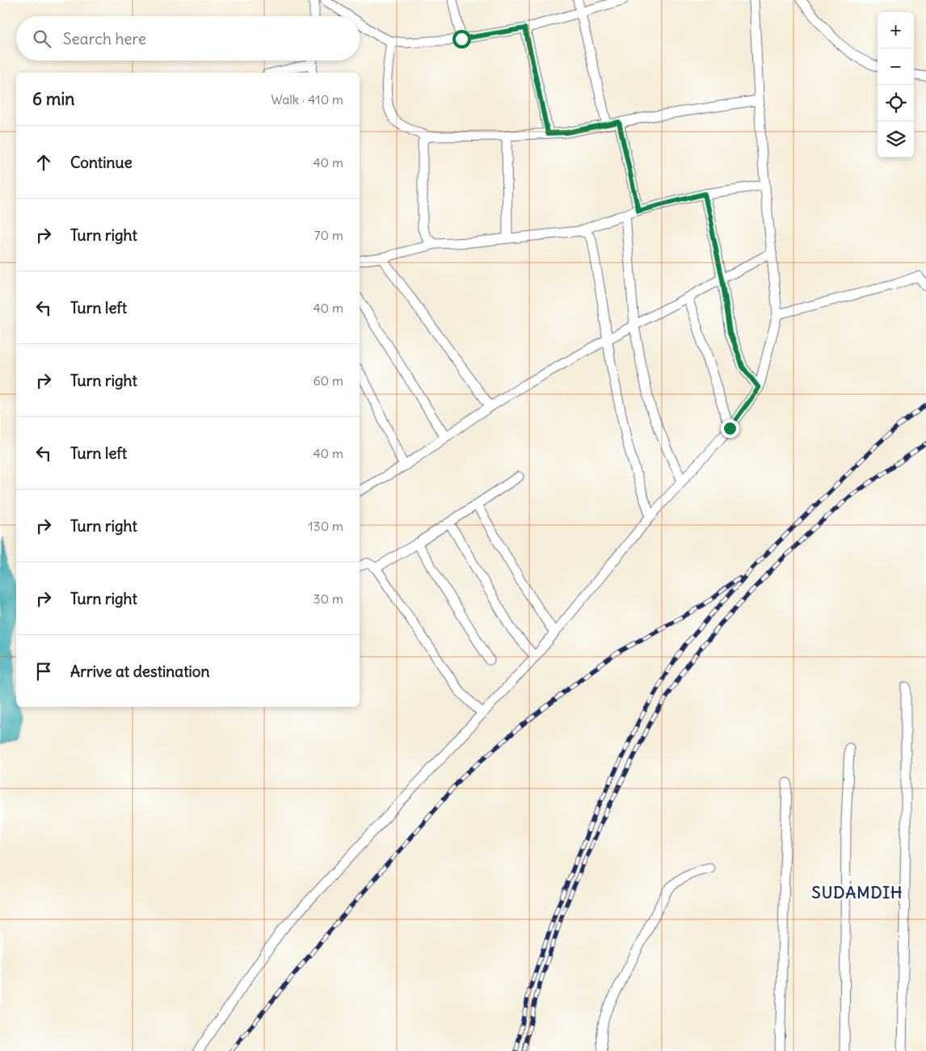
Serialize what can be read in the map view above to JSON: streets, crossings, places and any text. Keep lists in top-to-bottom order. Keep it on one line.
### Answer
{"districts":["SUDAMDIH"],"page":{"map_buttons":["+","−"],"search":"Search here","heading":["6 min","Walk · 410 m"],"list":[["Continue","40 m"],["Turn right","70 m"],["Turn left","40 m"],["Turn right","60 m"],["Turn left","40 m"],["Turn right","130 m"],["Turn right","30 m"],"Arrive at destination"]}}
